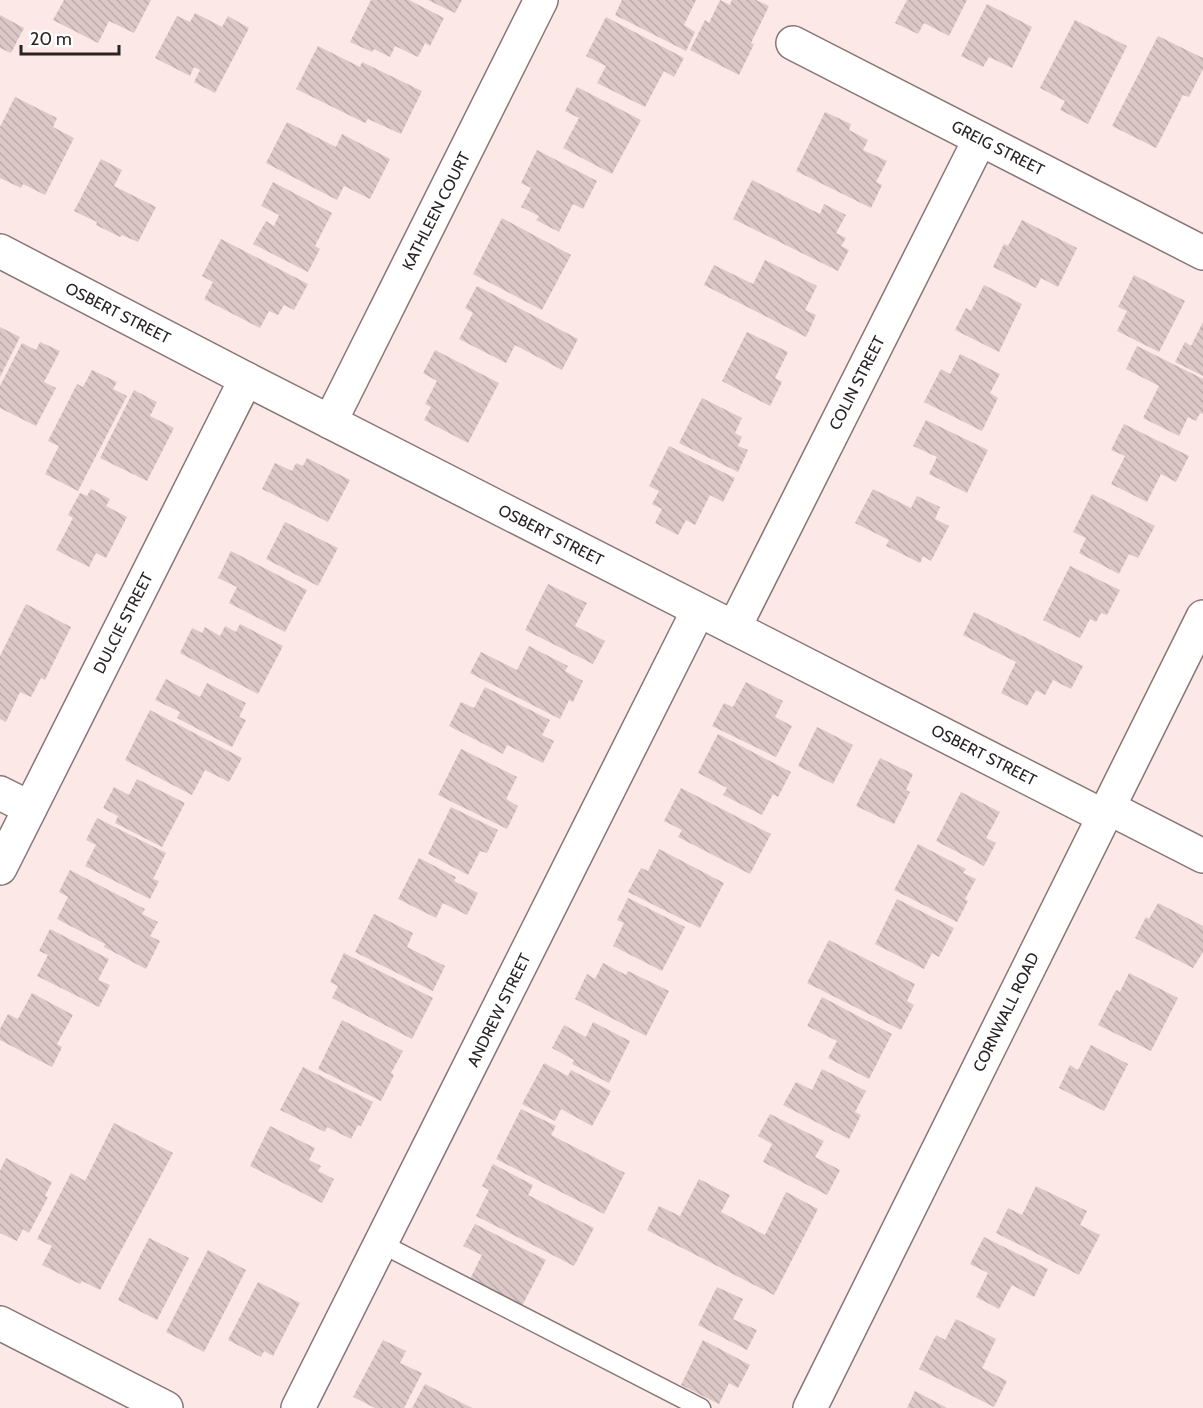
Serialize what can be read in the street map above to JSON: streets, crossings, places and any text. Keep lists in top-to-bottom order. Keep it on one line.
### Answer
{"streets":{"street":["GREIG STREET","KATHLEEN COURT","OSBERT STREET","COLIN STREET","DULCIE STREET","ANDREW STREET","CORNWALL ROAD"]},"crossings":[["GREIG STREET","COLIN STREET"],["KATHLEEN COURT","OSBERT STREET"],["OSBERT STREET","COLIN STREET"],["OSBERT STREET","DULCIE STREET"],["OSBERT STREET","ANDREW STREET"],["OSBERT STREET","CORNWALL ROAD"]],"scale_bar":"20 m"}
